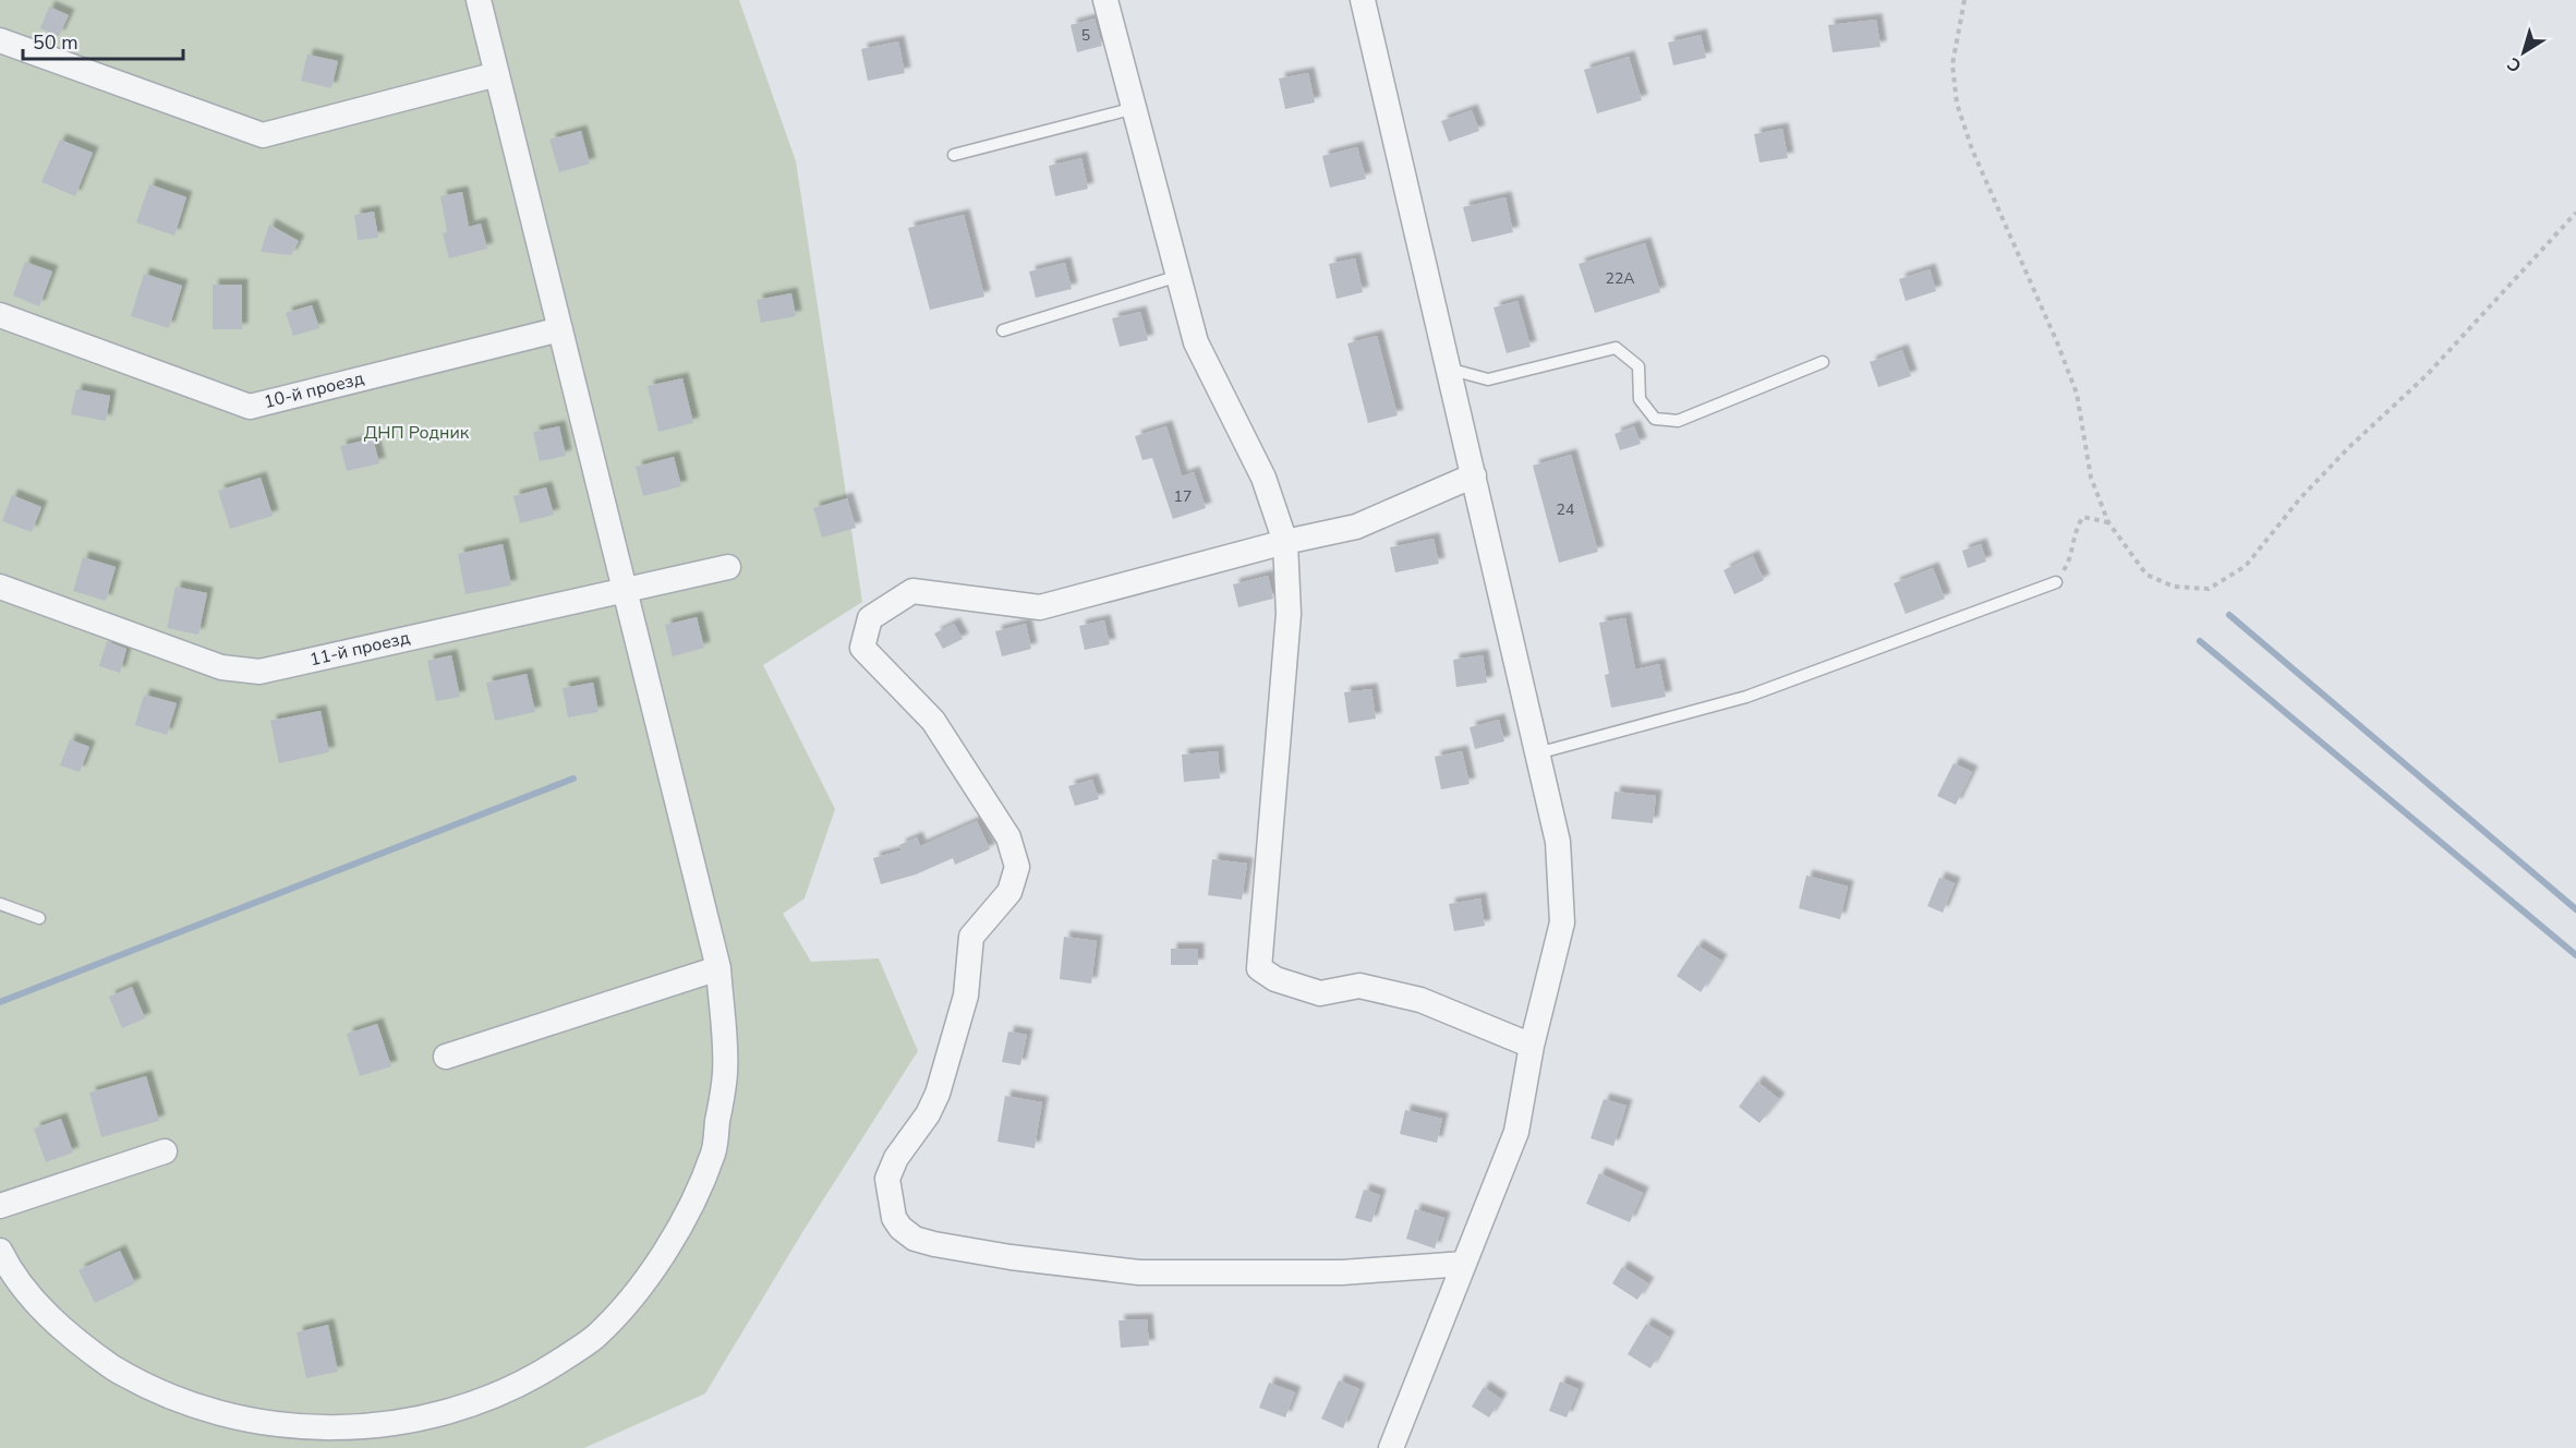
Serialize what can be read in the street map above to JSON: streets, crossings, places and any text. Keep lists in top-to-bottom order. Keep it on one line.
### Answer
{"streets":{"street":["10-й проезд","11-й проезд"]},"parks":["ДНП Родник"],"house_numbers":["5","22А","17","24"],"scale_bar":"50 m","north":"bottom left"}
